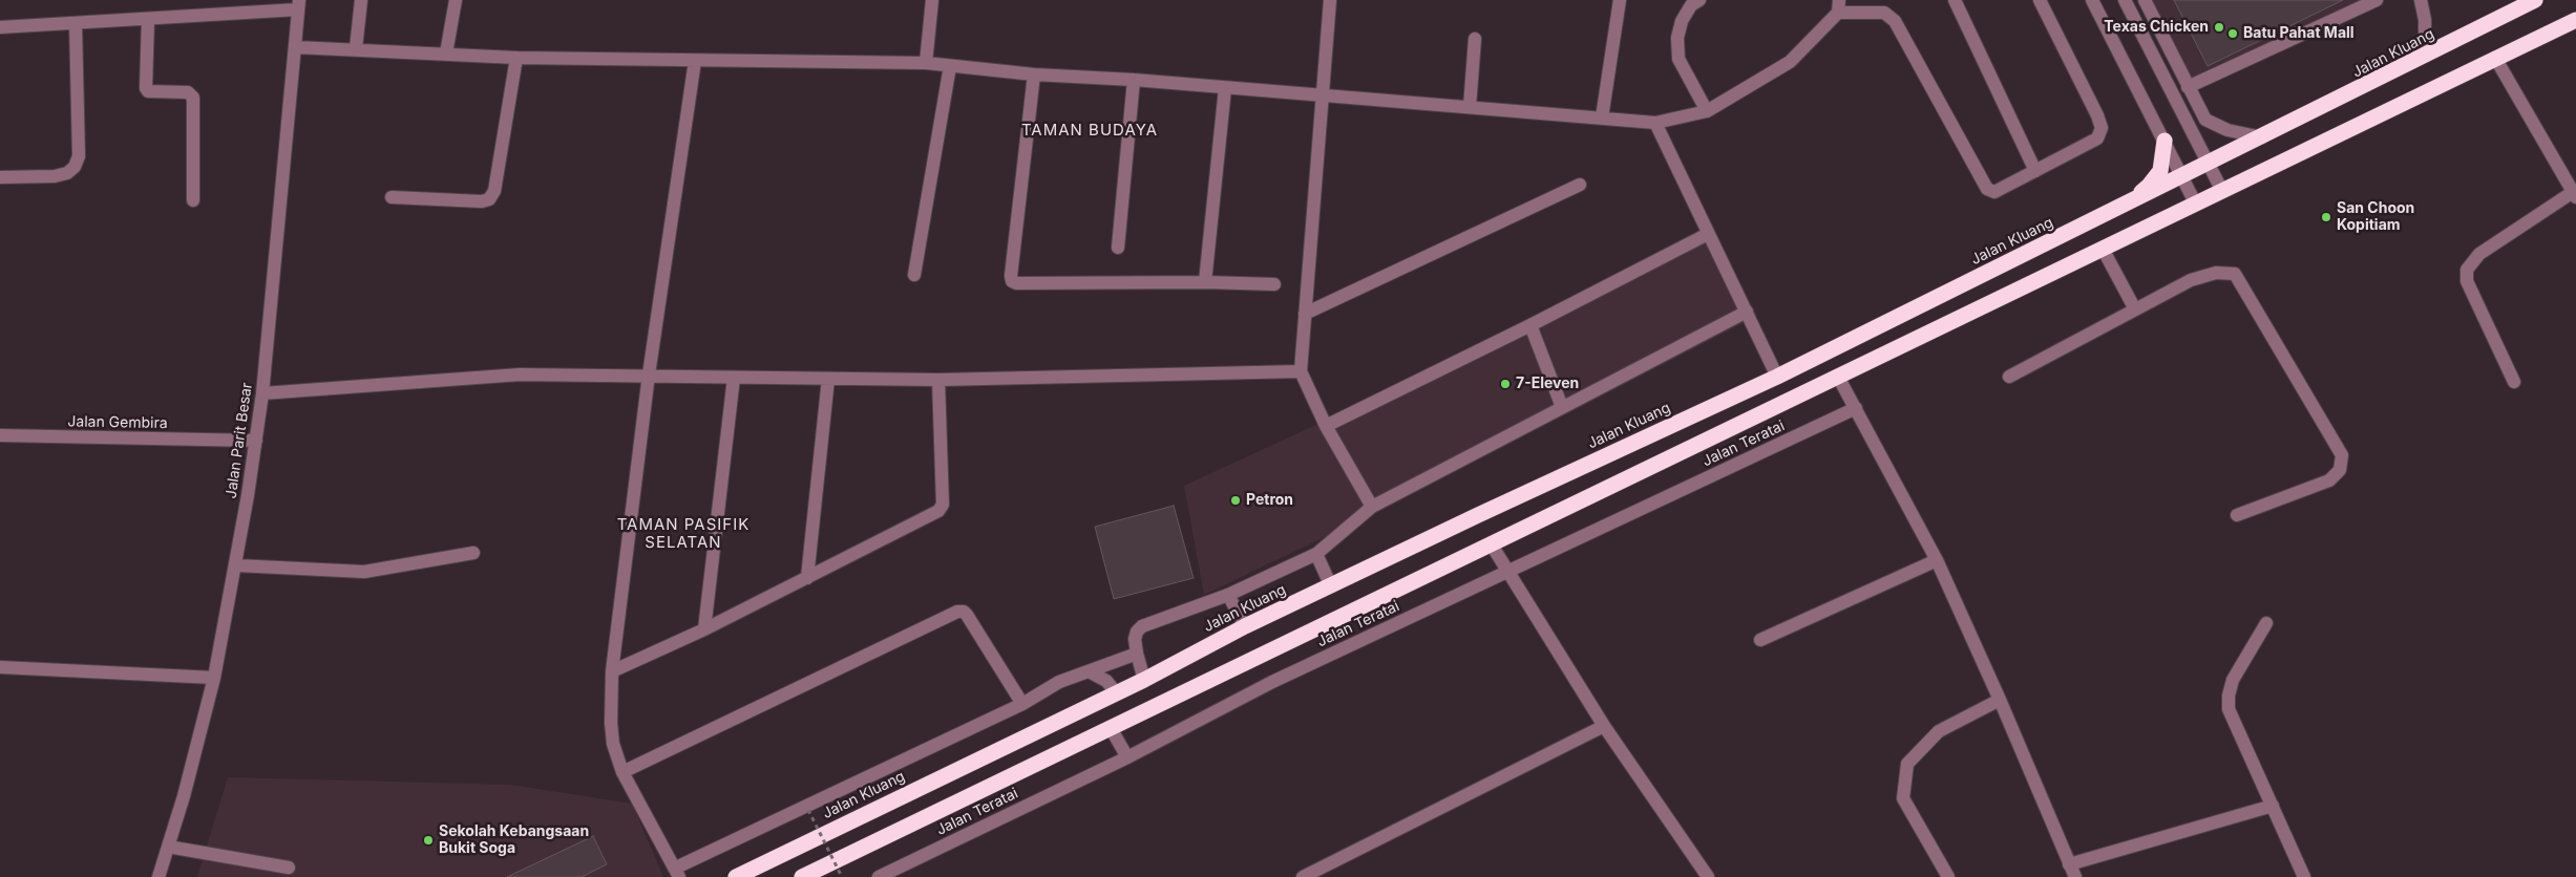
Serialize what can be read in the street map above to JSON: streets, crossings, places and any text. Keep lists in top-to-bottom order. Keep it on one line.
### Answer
{"streets":{"highway":["Jalan Kluang"],"street":["Jalan Gembira","Jalan Parit Besar","Jalan Teratai"]},"crossings":[["Jalan Gembira","Jalan Parit Besar"]],"districts":["TAMAN BUDAYA","TAMAN PASIFIK SELATAN"],"places":["Texas Chicken","Batu Pahat Mall","San Choon Kopitiam","7-Eleven","Petron","Sekolah Kebangsaan Bukit Soga"]}
